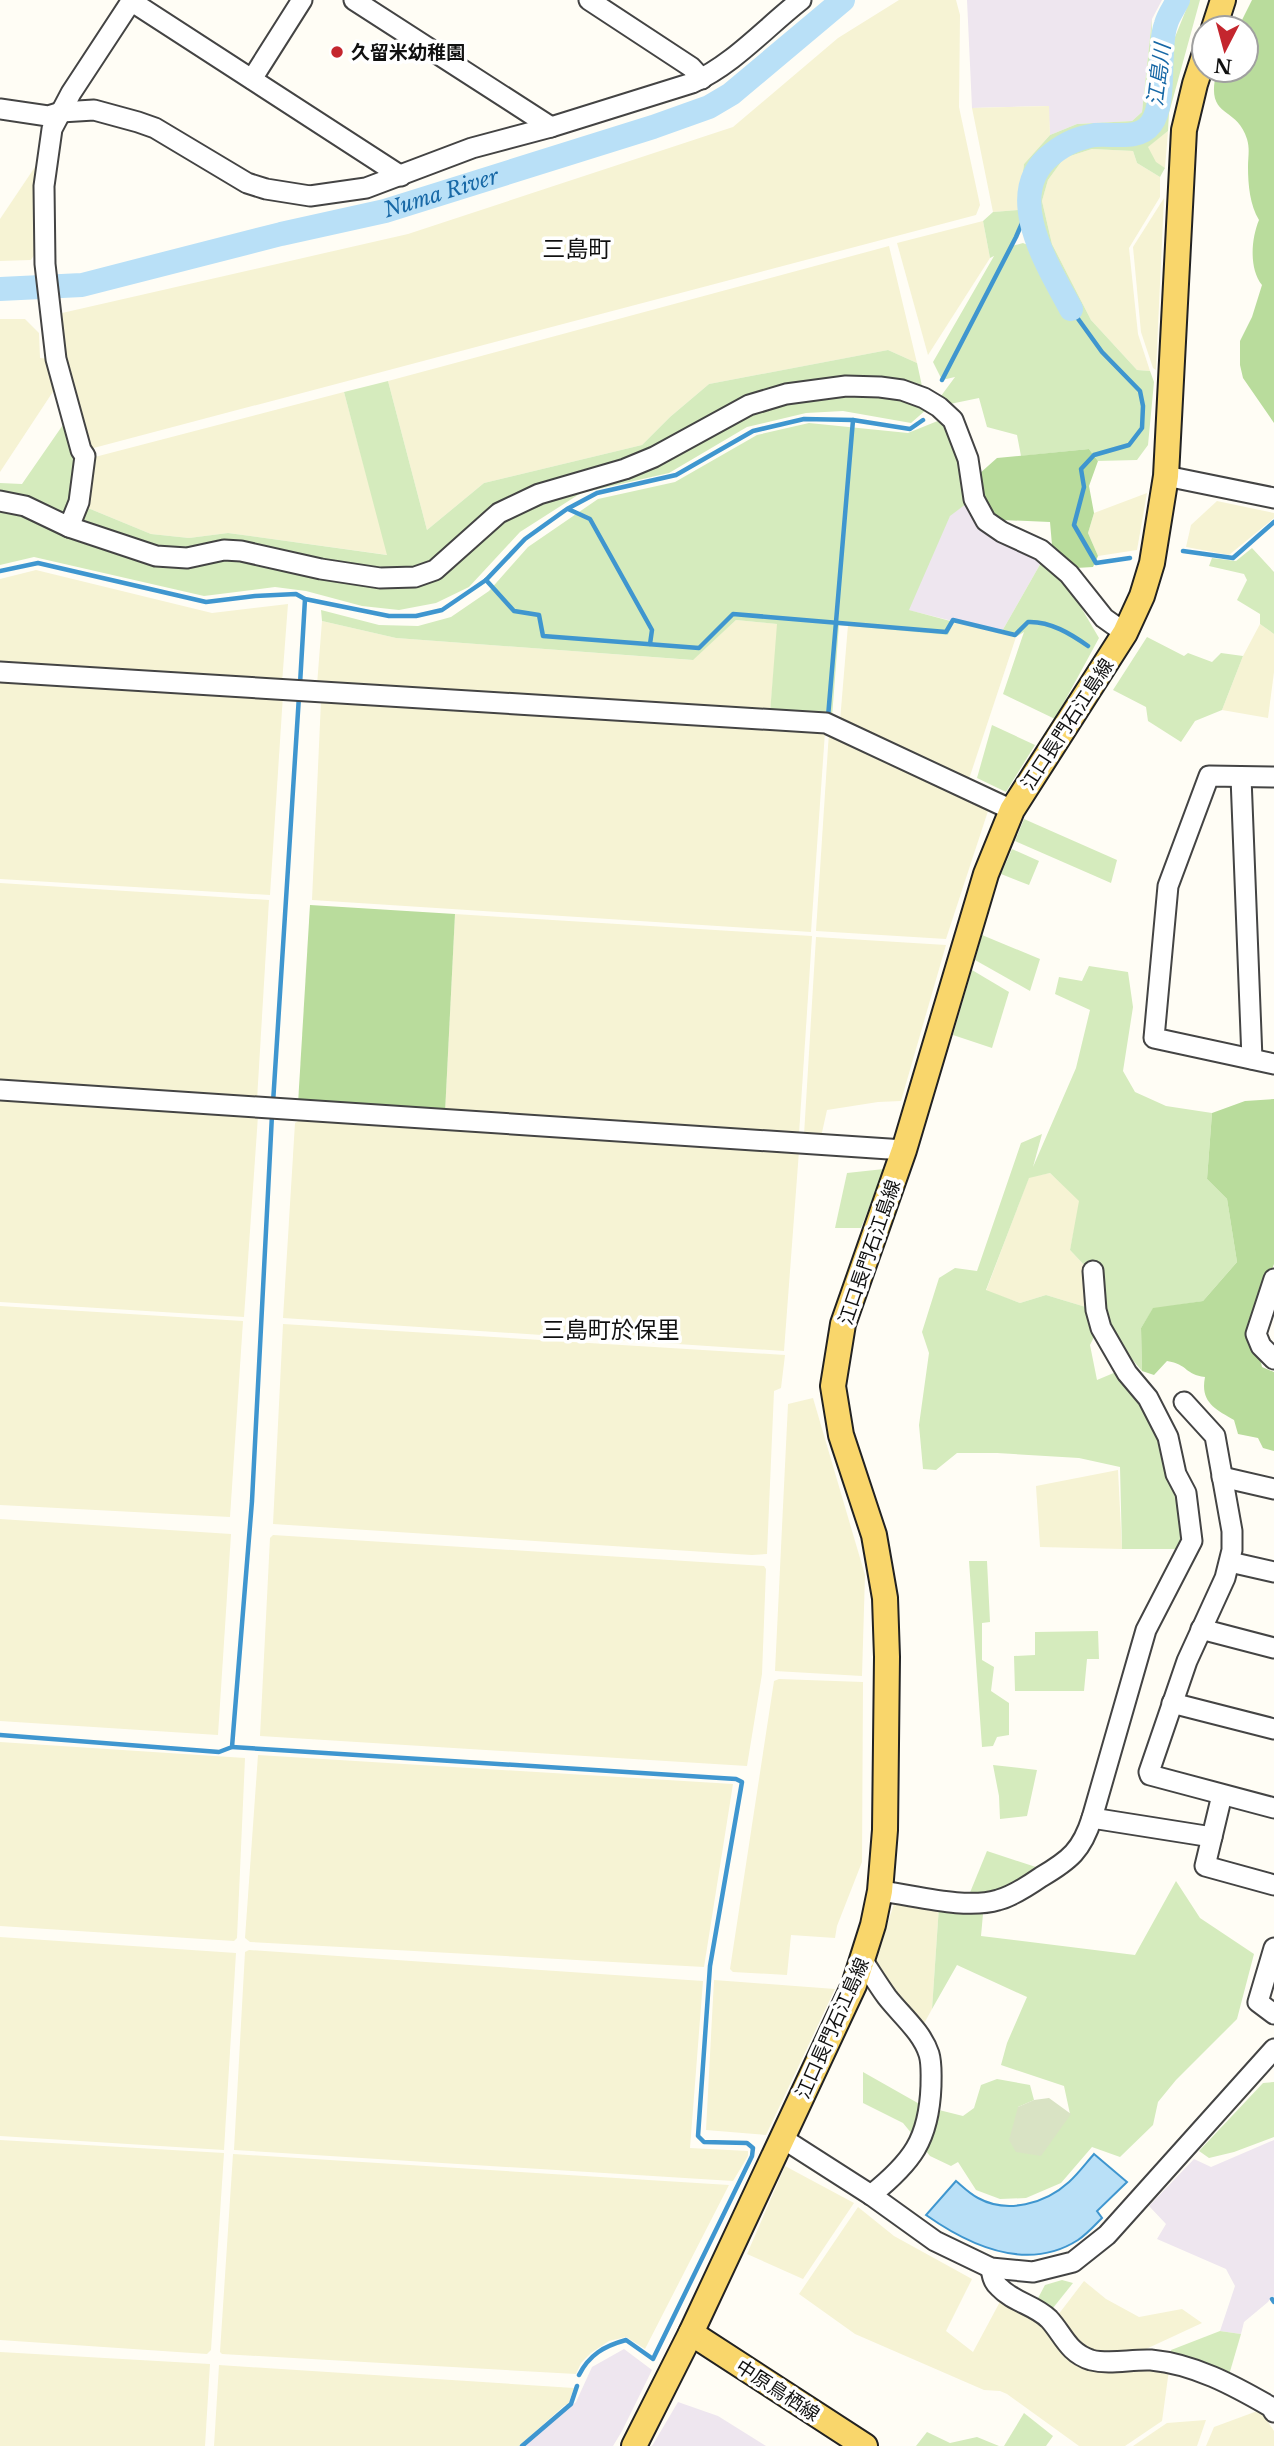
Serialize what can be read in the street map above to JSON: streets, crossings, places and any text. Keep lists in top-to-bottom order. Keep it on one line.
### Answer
{"streets":{"main road":["江口長門石江島線","中原鳥栖線"]},"crossings":[["江口長門石江島線","中原鳥栖線"]],"districts":["三島町","三島町於保里"],"water":["江島川","Numa River"],"places":["久留米幼稚園"],"north":"bottom"}
